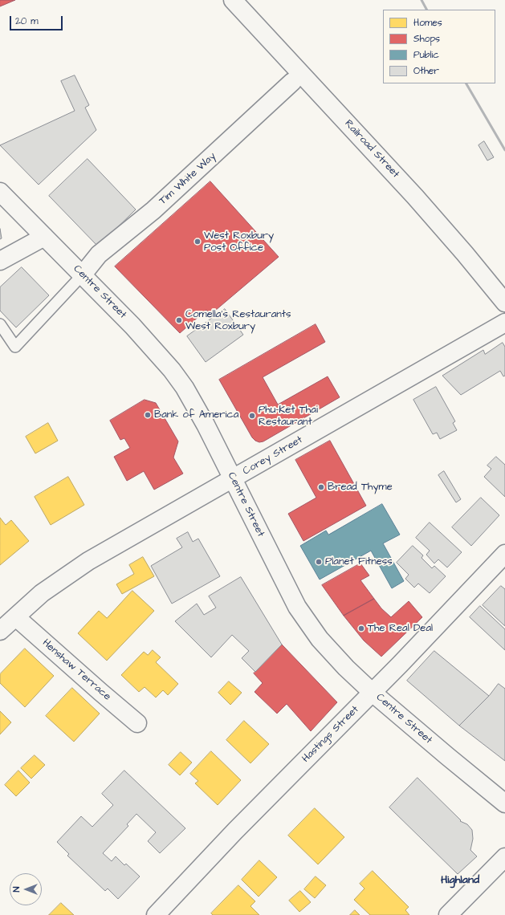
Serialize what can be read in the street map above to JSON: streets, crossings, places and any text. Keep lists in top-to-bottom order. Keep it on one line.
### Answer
{"streets":{"street":["Railroad Street","Tim White Way","Centre Street","Corey Street","Henshaw Terrace","Hastings Street"]},"crossings":[["Tim White Way","Centre Street"],["Centre Street","Corey Street"],["Centre Street","Hastings Street"],["Corey Street","Henshaw Terrace"]],"districts":["Highland"],"places":["West Roxbury Post Office","Comella's Restaurants West Roxbury","Bank of America","Phu-Ket Thai Restaurant","Bread Thyme","Planet Fitness","The Real Deal"],"legend":["Homes","Shops","Public","Other"],"scale_bar":"20 m","north":"left"}
